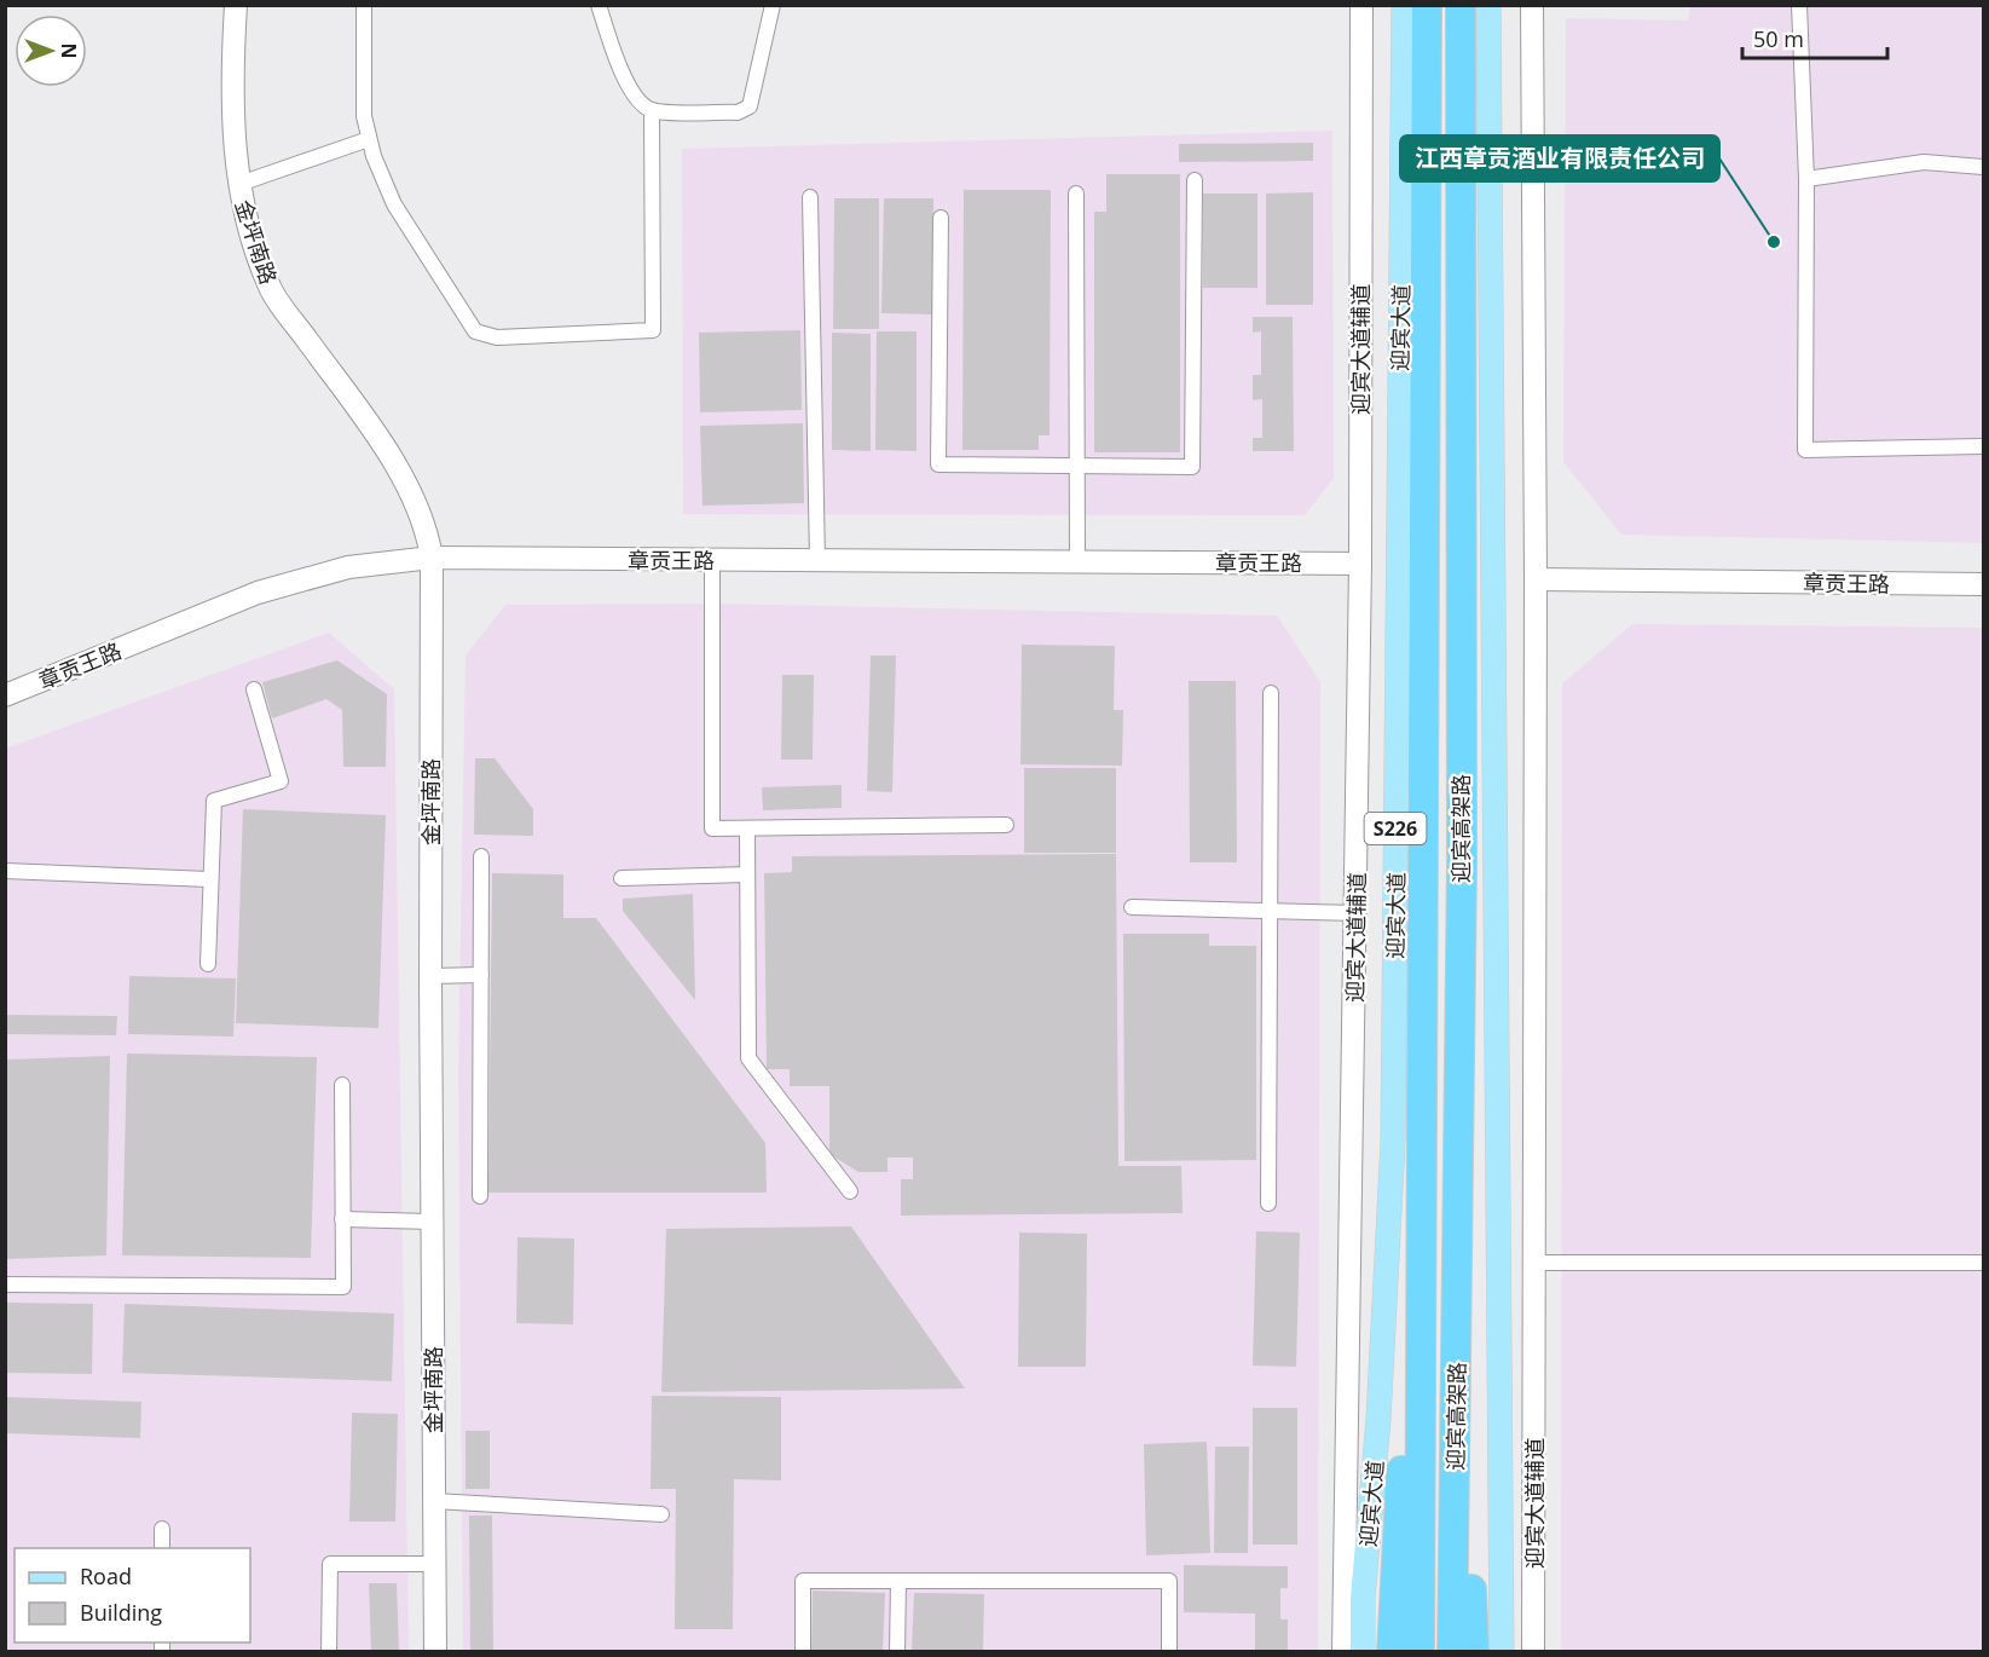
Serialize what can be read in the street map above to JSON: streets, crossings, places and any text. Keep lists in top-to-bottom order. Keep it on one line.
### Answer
{"streets":{"highway":["迎宾高架路"],"main road":["迎宾大道","S226"],"street":["金坪南路","迎宾大道辅道","章贡王路"]},"crossings":[["金坪南路","章贡王路"],["迎宾大道辅道","章贡王路"]],"places":["江西章贡酒业有限责任公司"],"legend":["Road","Building"],"scale_bar":"50 m","north":"right"}
